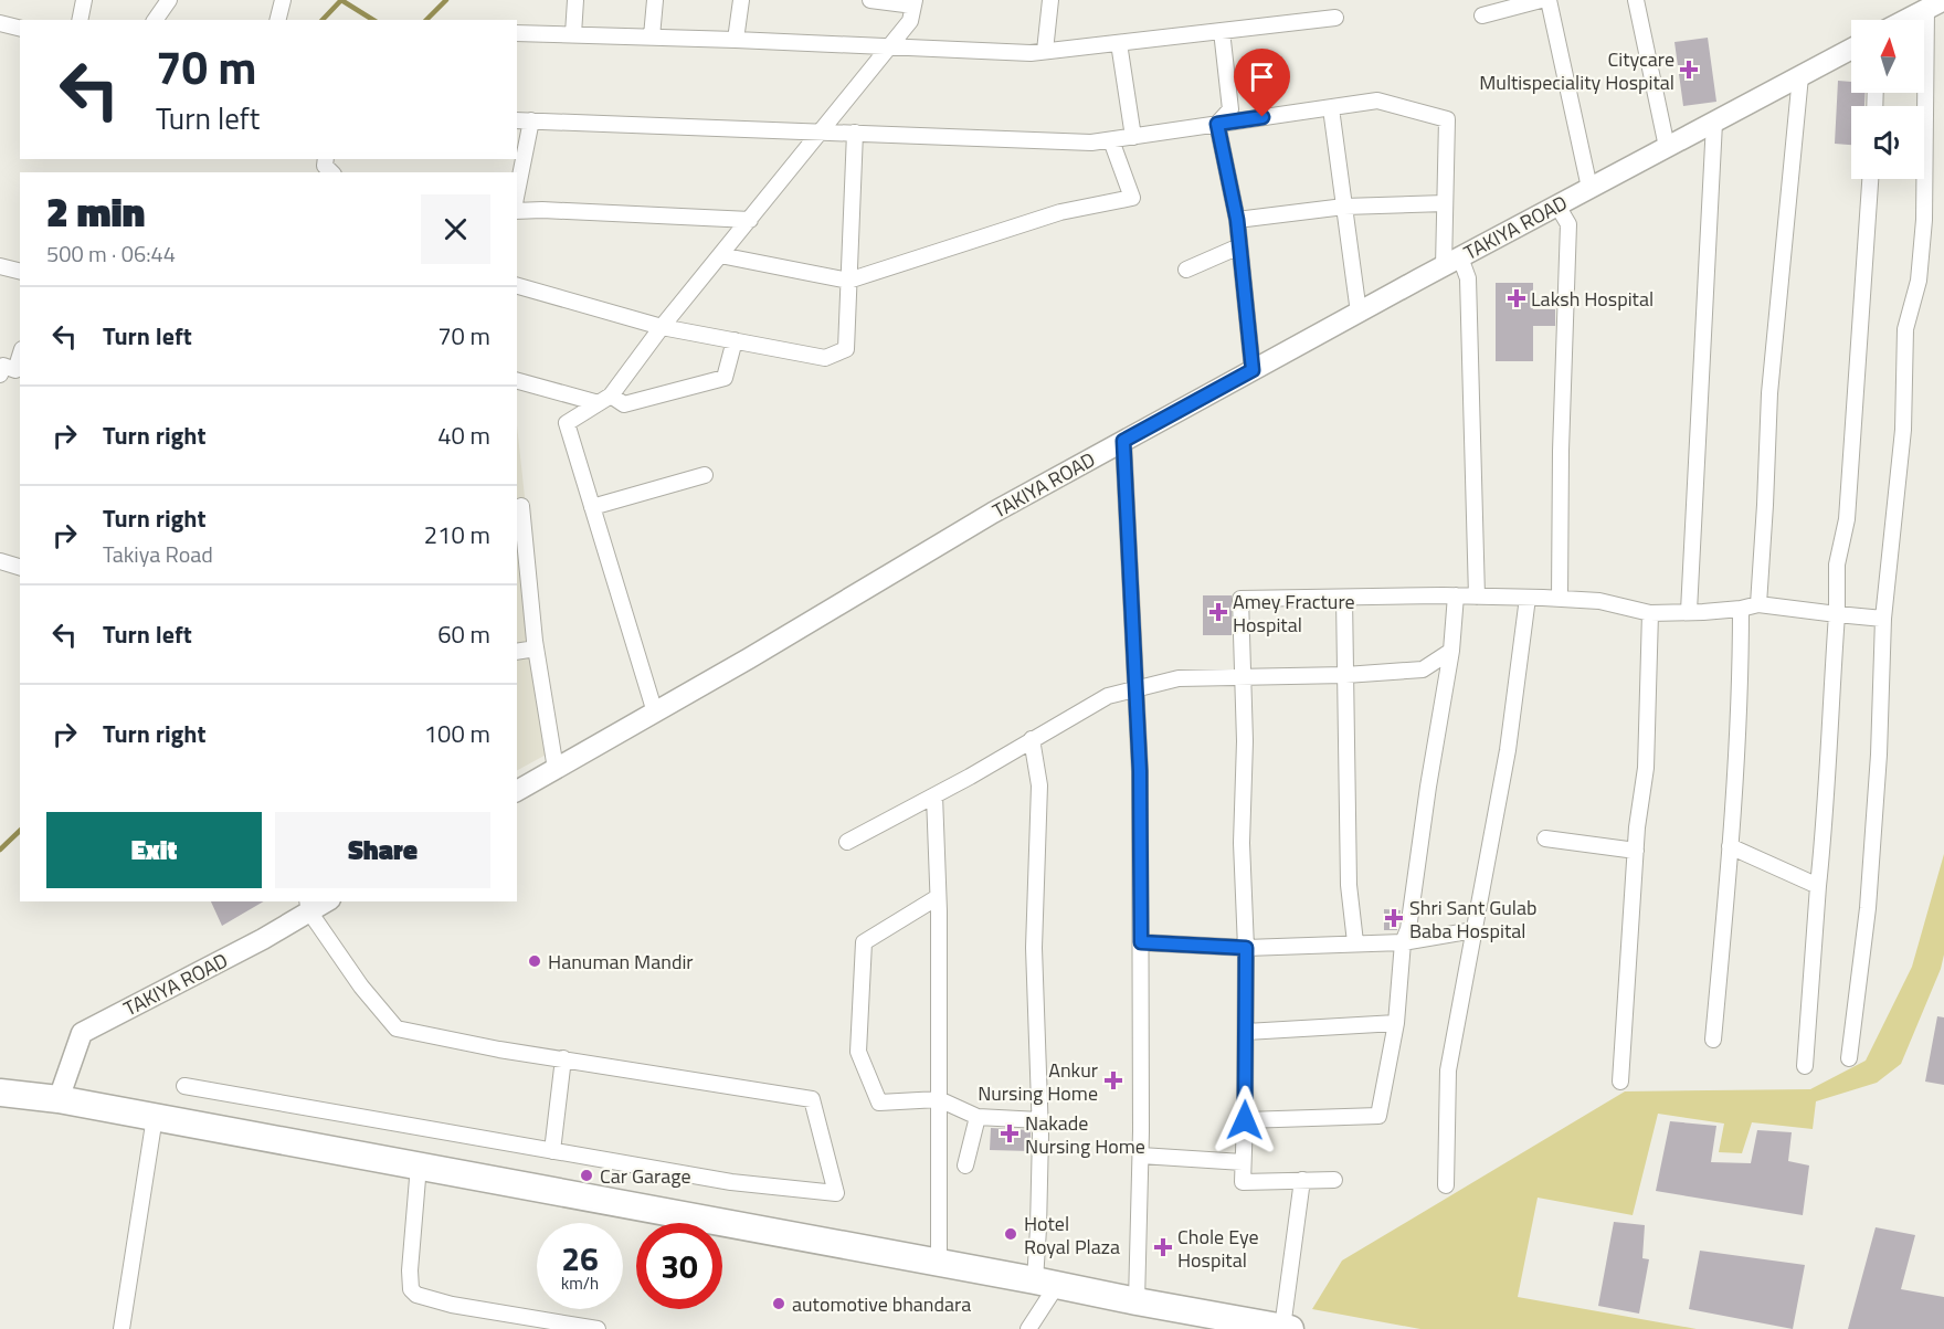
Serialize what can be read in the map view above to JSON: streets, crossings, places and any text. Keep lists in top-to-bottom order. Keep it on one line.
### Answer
{"streets":{"main road":["TAKIYA ROAD"]},"places":{"health":["Citycare Multispeciality Hospital","Laksh Hospital","Amey Fracture Hospital","Shri Sant Gulab Baba Hospital","Ankur Nursing Home","Nakade Nursing Home","Chole Eye Hospital"],"other":["Hanuman Mandir","Car Garage","Hotel Royal Plaza","automotive bhandara"]},"north":"top","page":{"turn":["70 m","Turn left"],"heading":["2 min","500 m · 06:44"],"list":[{"name":"Turn left","value":"70 m"},{"name":"Turn right","value":"40 m"},{"name":"Turn right","note":"Takiya Road","value":"210 m"},{"name":"Turn left","value":"60 m"},{"name":"Turn right","value":"100 m"}],"buttons":["Exit","Share"],"speed":"26 km/h","limit":"30"}}
